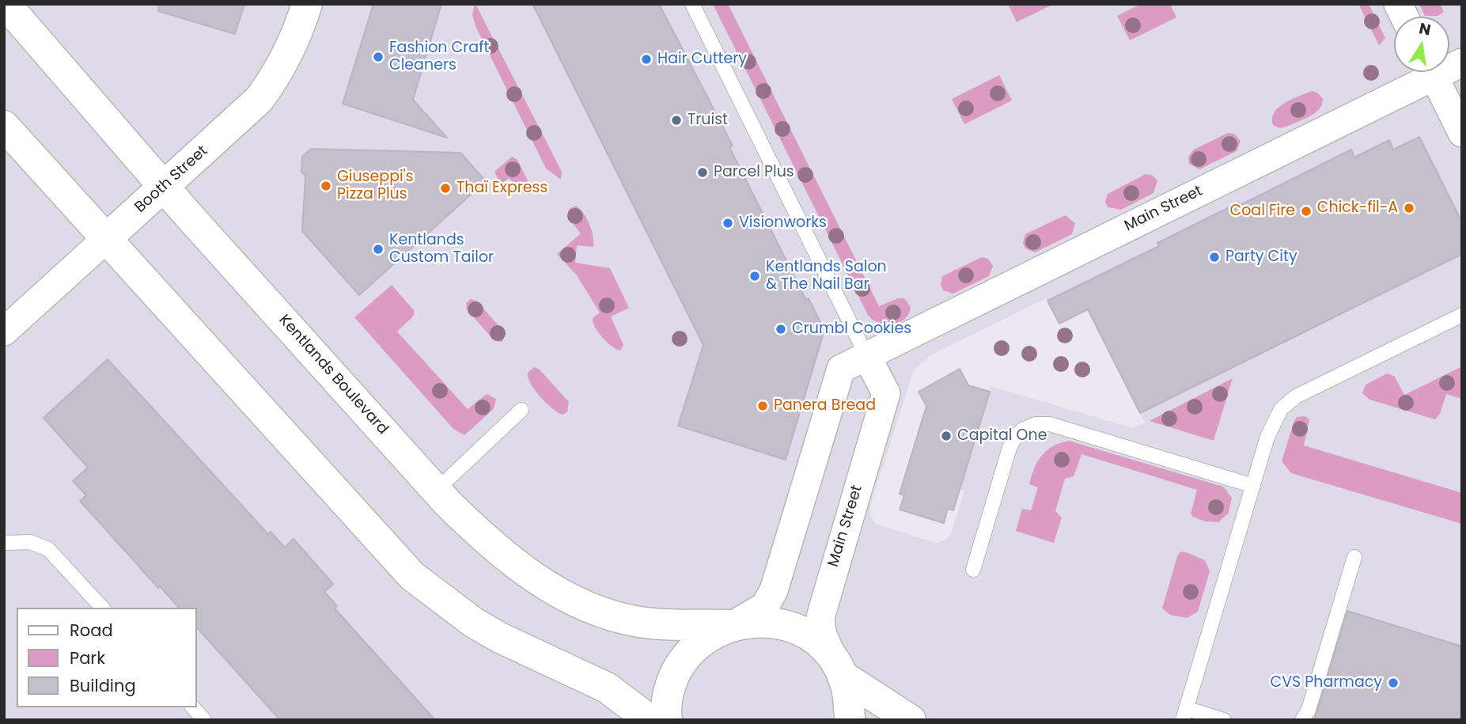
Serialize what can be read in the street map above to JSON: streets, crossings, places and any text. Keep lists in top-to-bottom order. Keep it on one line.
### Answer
{"streets":{"street":["Booth Street","Main Street","Kentlands Boulevard"]},"crossings":[["Booth Street","Kentlands Boulevard"],["Main Street","Kentlands Boulevard"]],"places":["Fashion Craft Cleaners","Hair Cuttery","Truist","Parcel Plus","Giuseppi's Pizza Plus","Thaï Express","Chick-fil-A","Coal Fire","Visionworks","Kentlands Custom Tailor","Party City","Kentlands Salon & The Nail Bar","Crumbl Cookies","Panera Bread","Capital One","CVS Pharmacy"],"legend":["Road","Park","Building"],"north":"top"}
